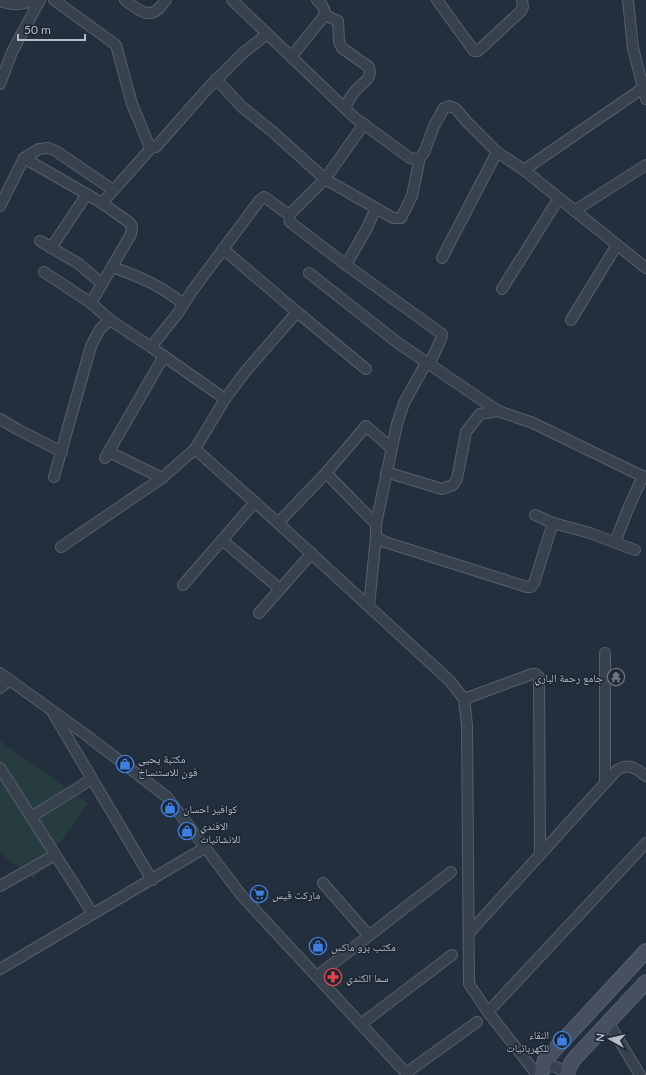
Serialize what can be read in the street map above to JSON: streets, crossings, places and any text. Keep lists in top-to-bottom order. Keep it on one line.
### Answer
{"places":{"temple":["جامع رحمة الباري"],"shop":["مكتبة يحيى فون للاستنساخ","كوافير احسان","الافندي للانشائيات","مكتب برو ماكس","النقاء للكهربائيات"],"supermarket":["ماركت قيس"],"pharmacy":["سما الكندي"]},"scale_bar":"50 m","north":"left"}
